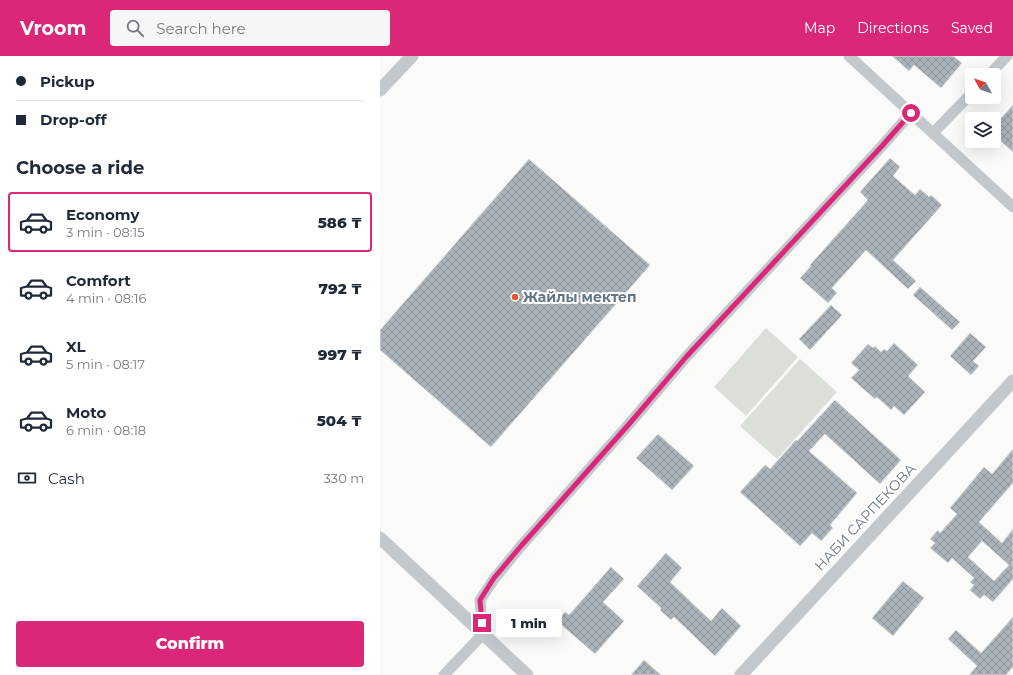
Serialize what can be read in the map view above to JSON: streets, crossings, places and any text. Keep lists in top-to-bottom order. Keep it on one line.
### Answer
{"streets":{"street":["НАБИ САРПЕКОВА"]},"places":["Жайлы мектеп"],"north":"top left","page":{"header":"Vroom","search":"Search here","nav":["Map","Directions","Saved"],"banner":["Pickup","Drop-off"],"heading":"Choose a ride","list":[{"name":"Economy","note":"3 min · 08:15","value":"586 ₸"},{"name":"Comfort","note":"4 min · 08:16","value":"792 ₸"},{"name":"XL","note":"5 min · 08:17","value":"997 ₸"},{"name":"Moto","note":"6 min · 08:18","value":"504 ₸"}],"pay":["Cash","330 m"],"bubble":"1 min","buttons":"Confirm"}}
